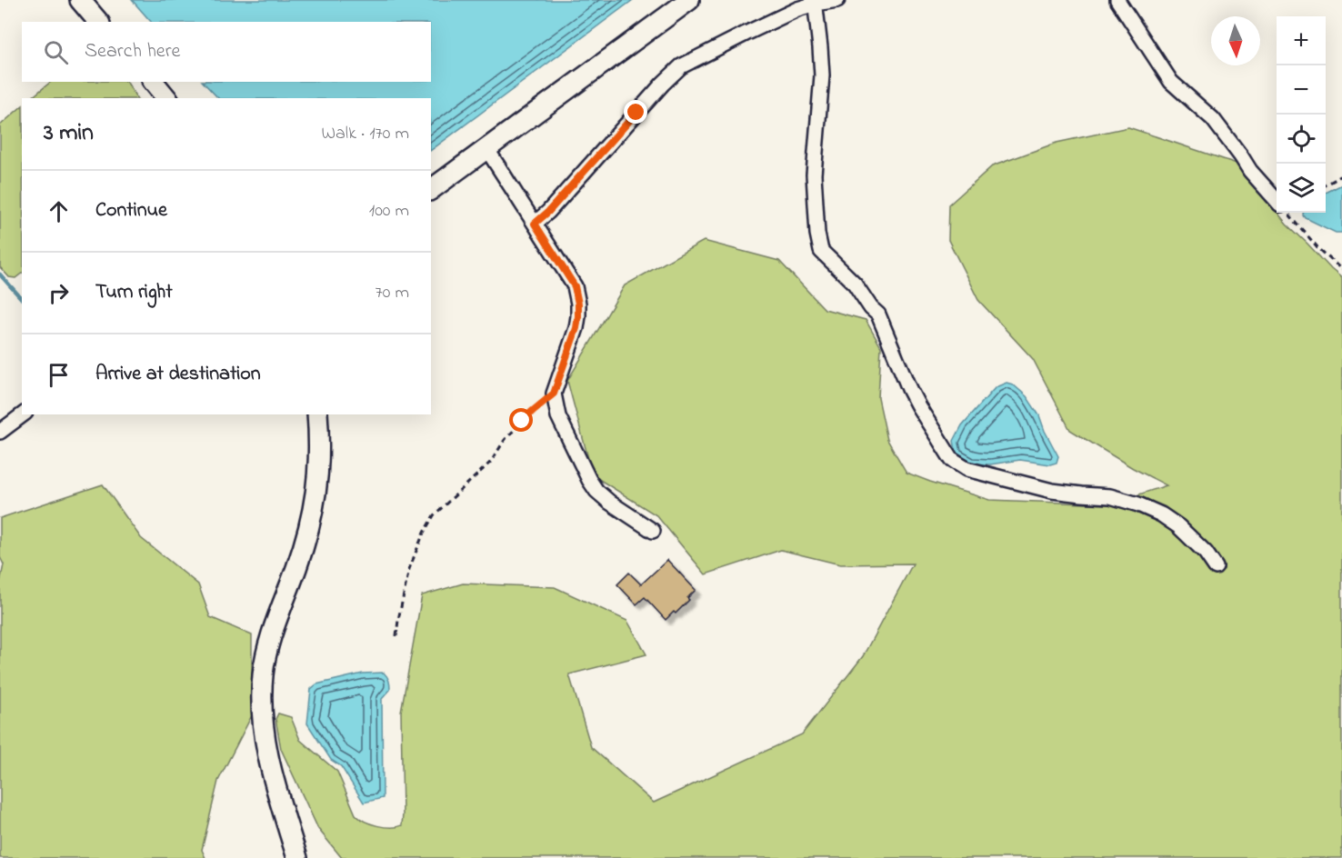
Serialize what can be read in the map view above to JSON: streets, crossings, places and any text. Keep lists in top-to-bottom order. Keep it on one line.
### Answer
{"north":"bottom","page":{"map_buttons":["+","−"],"search":"Search here","heading":["3 min","Walk · 170 m"],"list":[["Continue","100 m"],["Turn right","70 m"],"Arrive at destination"]}}
